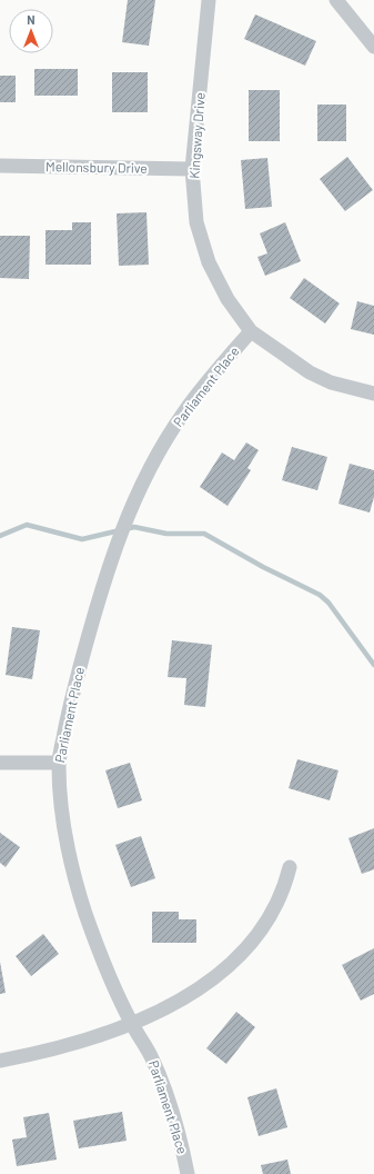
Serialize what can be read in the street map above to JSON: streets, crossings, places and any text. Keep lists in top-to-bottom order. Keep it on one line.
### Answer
{"streets":{"street":["Kingsway Drive","Mellonsbury Drive","Parliament Place"]},"crossings":[["Kingsway Drive","Mellonsbury Drive"],["Kingsway Drive","Parliament Place"]],"north":"top"}
